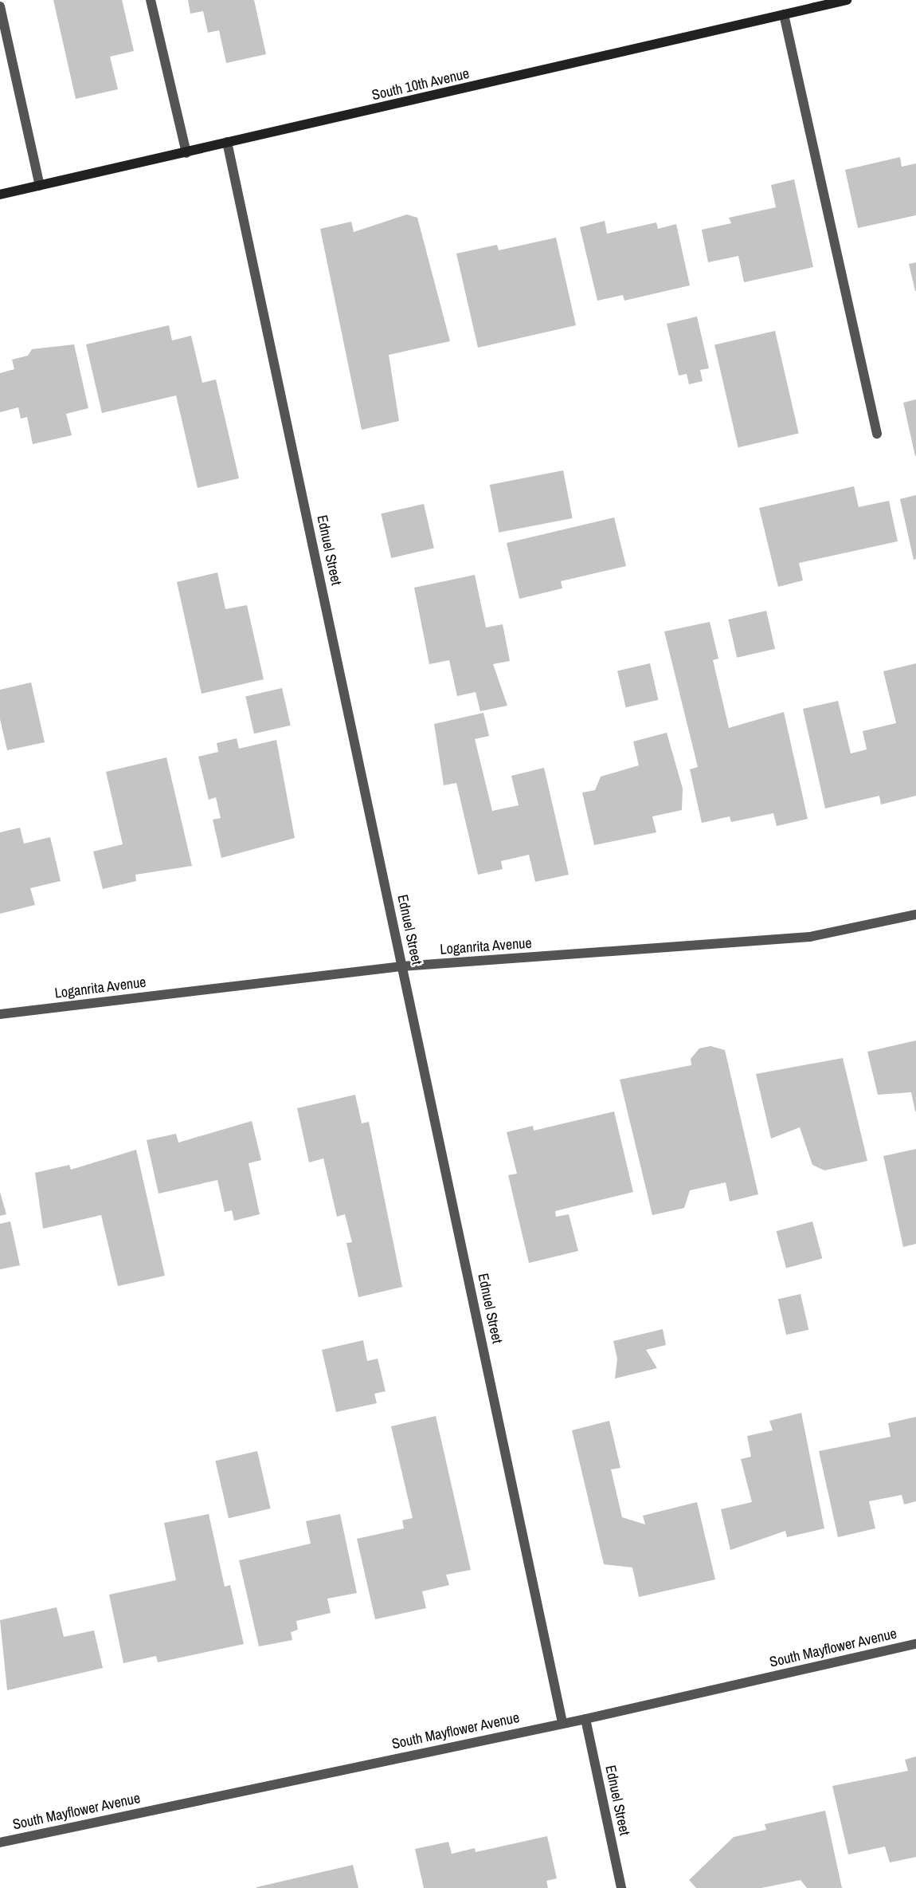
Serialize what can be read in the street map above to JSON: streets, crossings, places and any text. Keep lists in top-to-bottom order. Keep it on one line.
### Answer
{"streets":{"street":["South 10th Avenue","Ednuel Street","Loganrita Avenue","South Mayflower Avenue"]},"crossings":[["South 10th Avenue","Ednuel Street"],["Ednuel Street","Loganrita Avenue"],["Ednuel Street","South Mayflower Avenue"]]}
